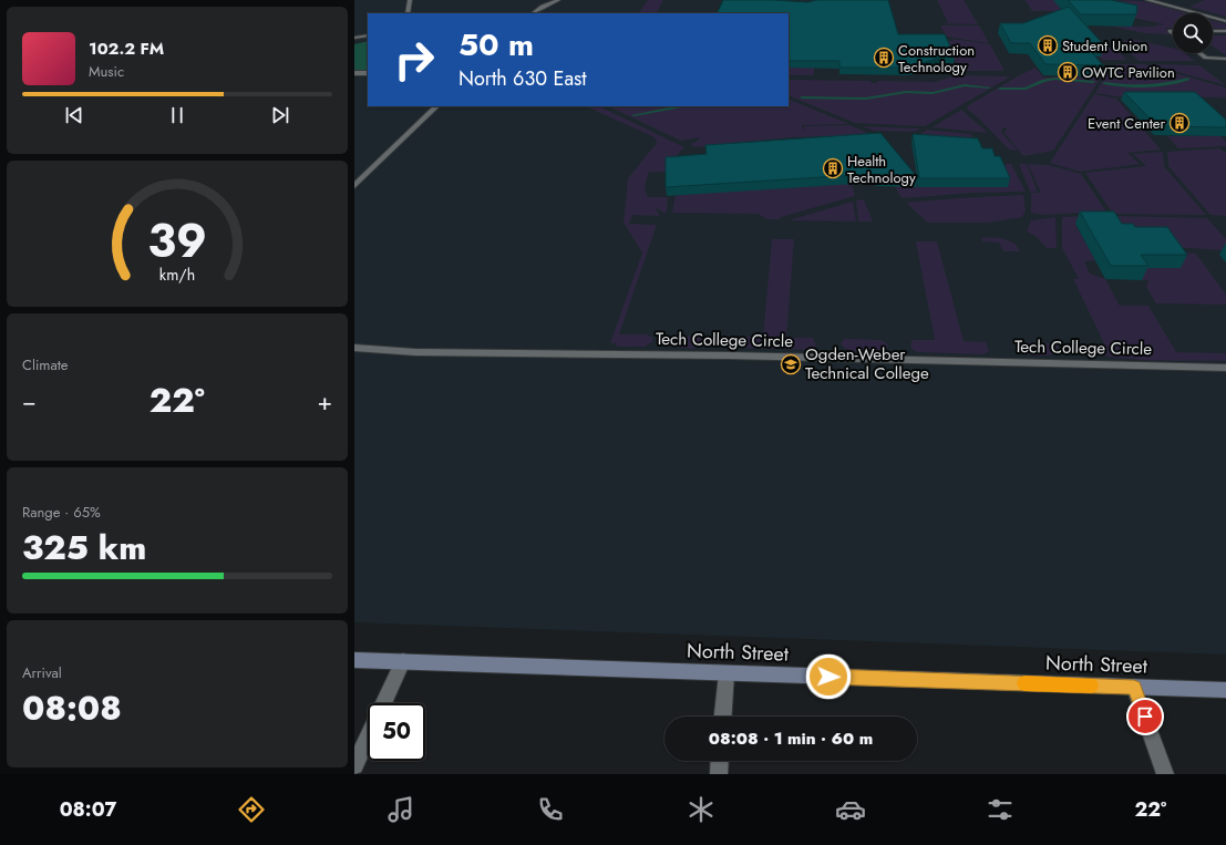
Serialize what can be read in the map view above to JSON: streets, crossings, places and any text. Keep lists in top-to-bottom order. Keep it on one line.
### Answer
{"streets":{"main road":["North Street"],"street":["Tech College Circle"]},"places":{"building":["Student Union","Construction Technology","OWTC Pavilion","Event Center","Health Technology"],"school or university":["Ogden-Weber Technical College"]},"page":{"turn":["50 m","North 630 East"],"song":["102.2 FM","Music"],"tile":["Climate",["Range · 65%","325 km"],["Arrival","08:08"]],"heat":["−","22°","+"],"limit":"50","trip":"08:08 · 1 min · 60 m","tabs":["08:07","22°"],"gauge":["39","km/h"]}}
